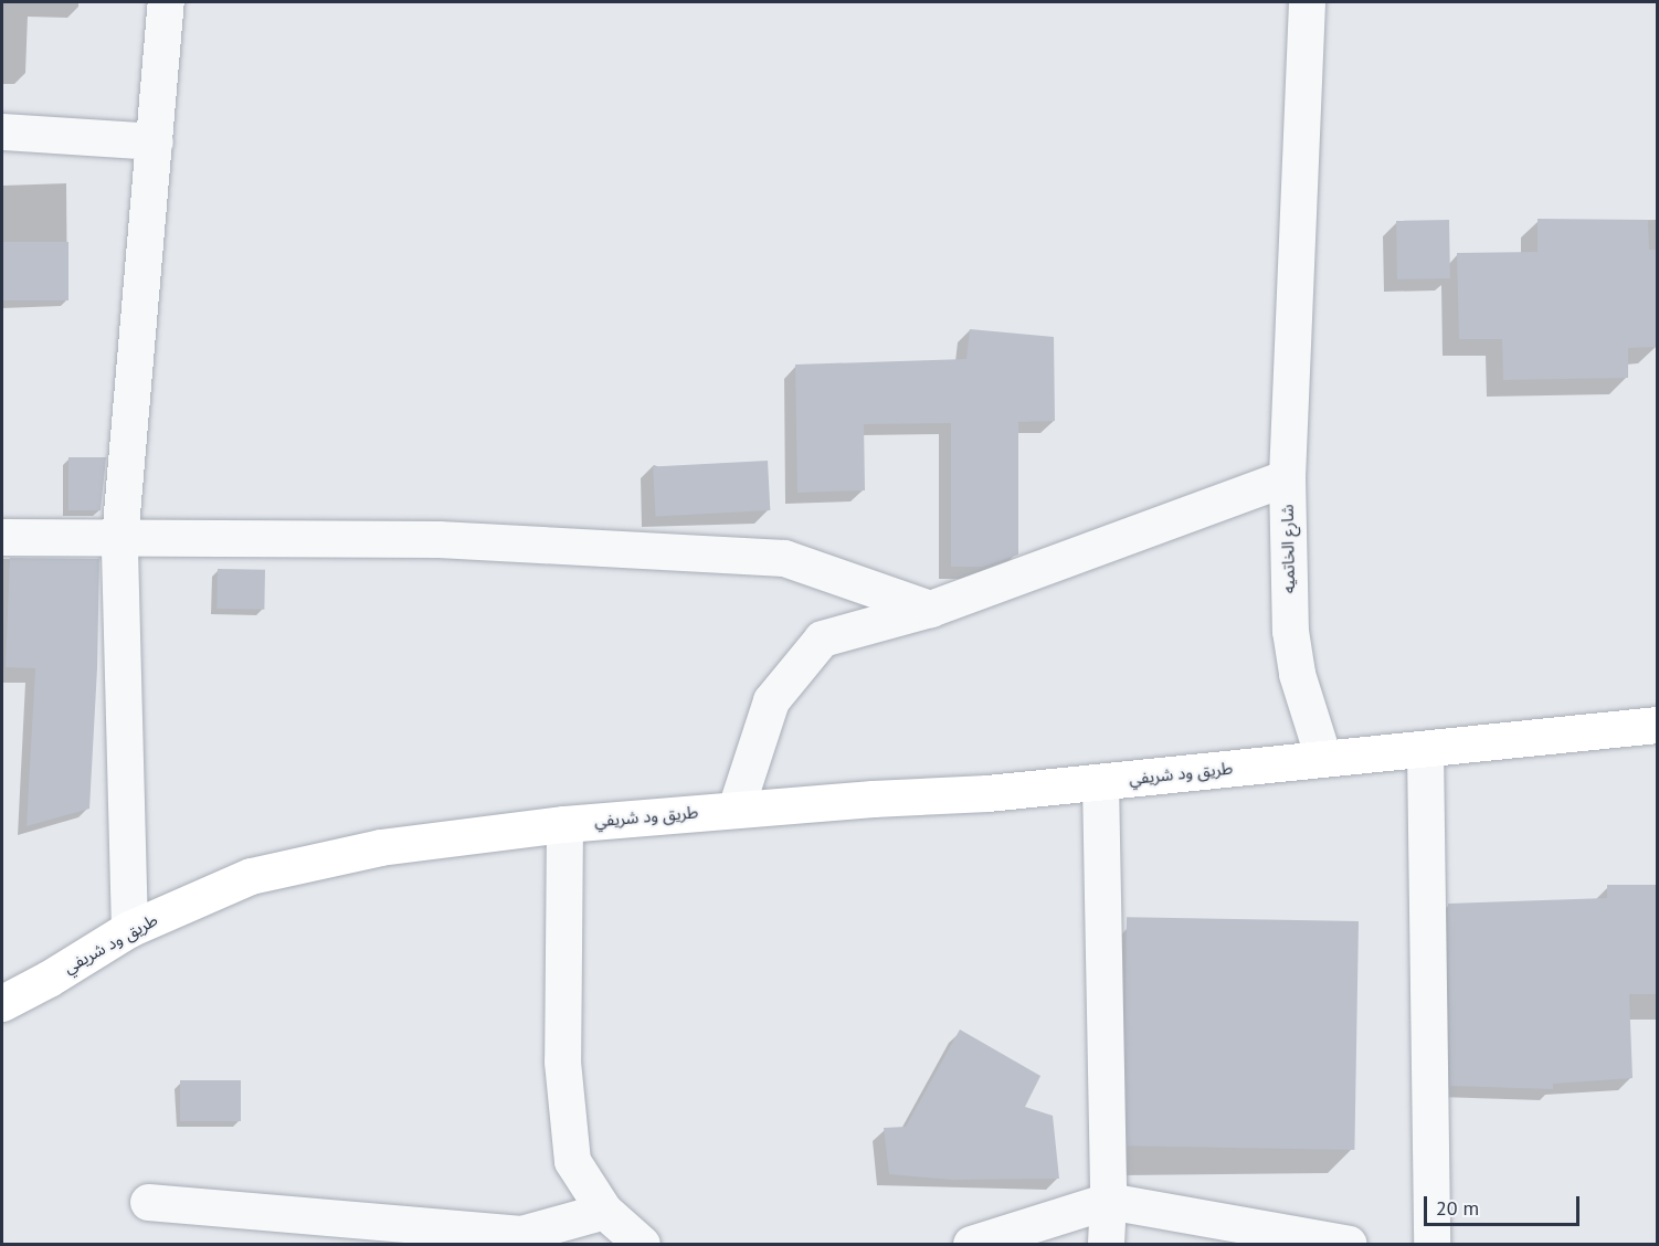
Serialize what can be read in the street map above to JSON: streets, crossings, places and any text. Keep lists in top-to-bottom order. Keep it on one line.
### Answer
{"streets":{"main road":["طريق ود شريفي"],"street":["شارع الخاتميه"]},"crossings":[["شارع الخاتميه","طريق ود شريفي"]],"scale_bar":"20 m"}
